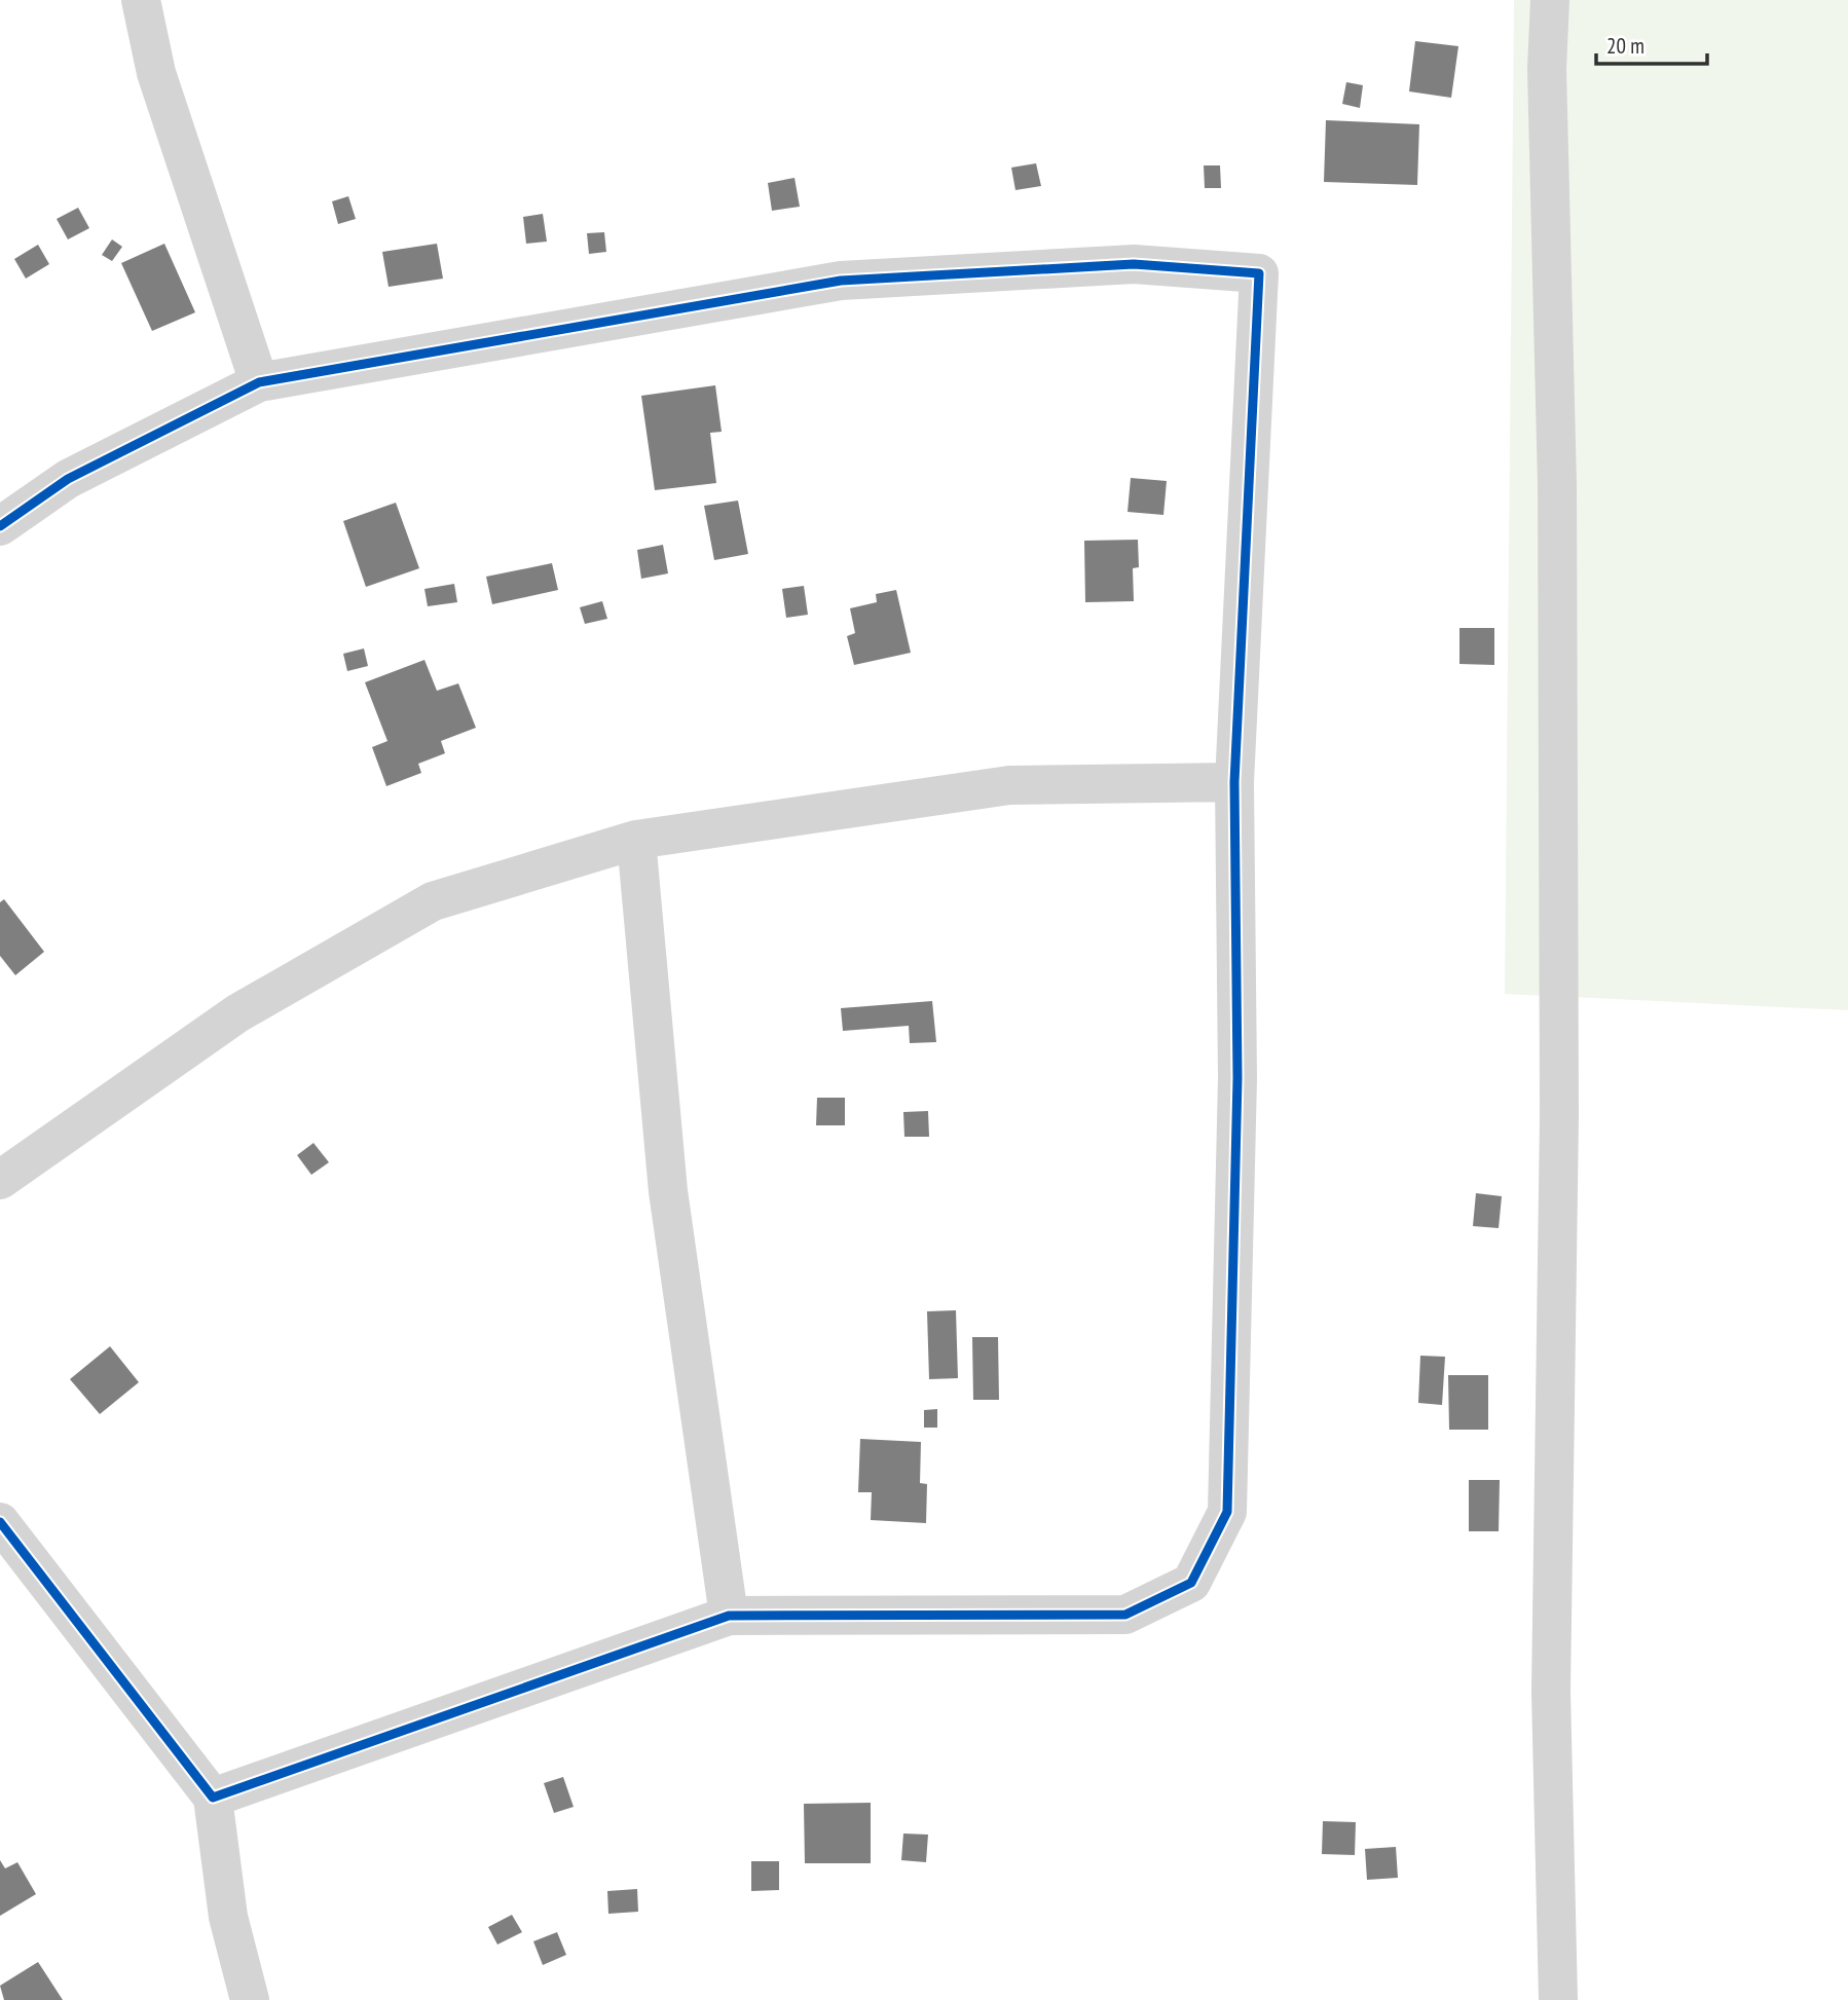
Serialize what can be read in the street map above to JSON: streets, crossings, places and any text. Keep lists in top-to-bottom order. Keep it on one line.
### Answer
{"scale_bar":"20 m"}
